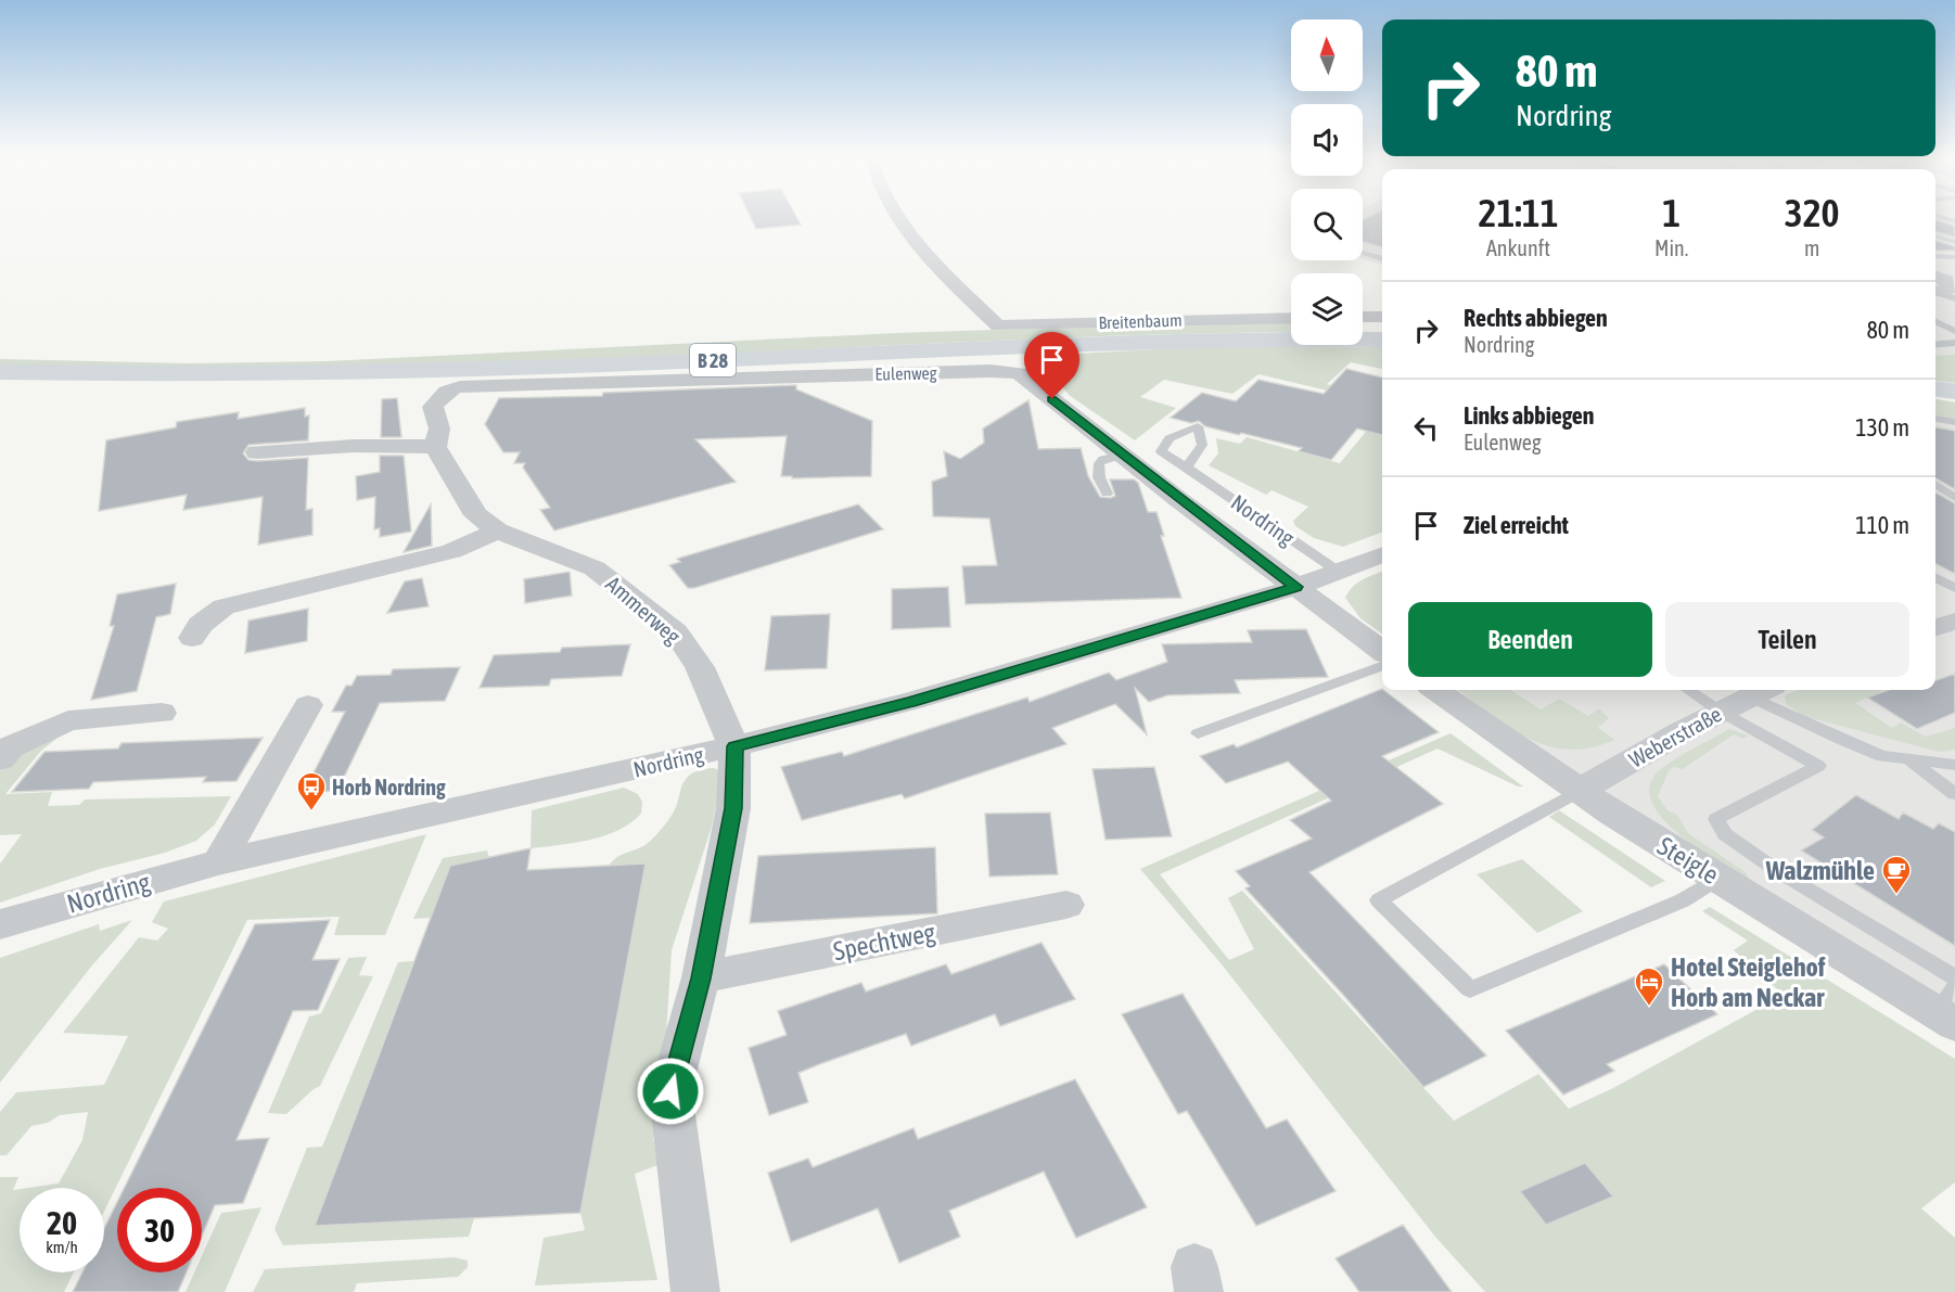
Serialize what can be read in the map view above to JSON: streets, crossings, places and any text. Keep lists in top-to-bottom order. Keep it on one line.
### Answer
{"streets":{"main road":["B 28"],"street":["Breitenbaum","Eulenweg","Nordring","Ammerweg","Weberstraße","Steigle","Spechtweg"]},"crossings":[["Eulenweg","Nordring"],["Eulenweg","Ammerweg"],["Nordring","Ammerweg"],["Weberstraße","Steigle"]],"places":{"bus stop":["Horb Nordring"],"cafe":["Walzmühle"],"hotel":["Hotel Steiglehof Horb am Neckar"]},"north":"top","page":{"turn":["80 m","Nordring"],"eta":["21:11","Ankunft","1","Min.","320","m"],"list":[{"name":"Rechts abbiegen","note":"Nordring","value":"80 m"},{"name":"Links abbiegen","note":"Eulenweg","value":"130 m"},{"name":"Ziel erreicht","value":"110 m"}],"buttons":["Beenden","Teilen"],"speed":"20 km/h","limit":"30"}}
